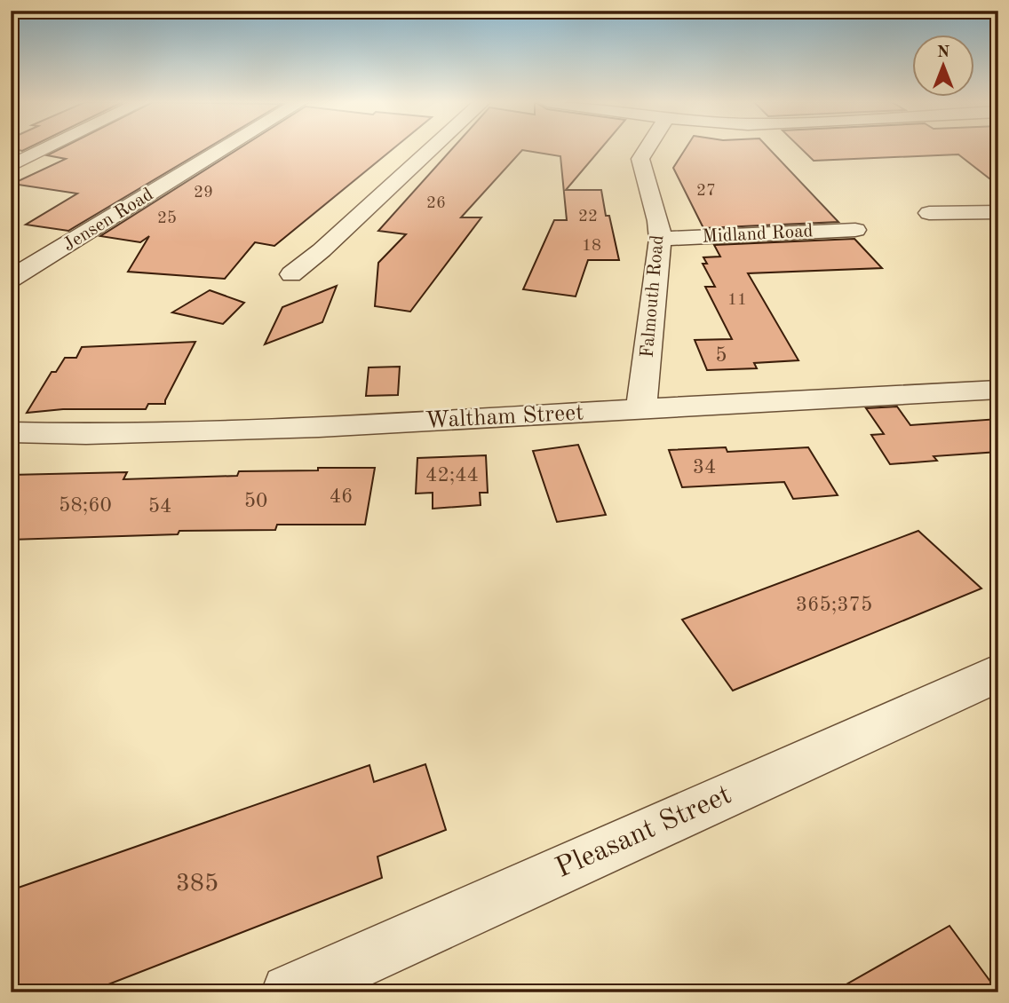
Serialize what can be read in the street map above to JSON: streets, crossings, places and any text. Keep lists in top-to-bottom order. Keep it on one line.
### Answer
{"streets":{"street":["Jensen Road","Midland Road","Falmouth Road","Waltham Street","Pleasant Street"]},"crossings":[["Midland Road","Falmouth Road"],["Falmouth Road","Waltham Street"]],"house_numbers":["27","29","26","22","25","18","11","5","34","42;44","46","50","58;60","54","365;375","385"],"north":"top"}
